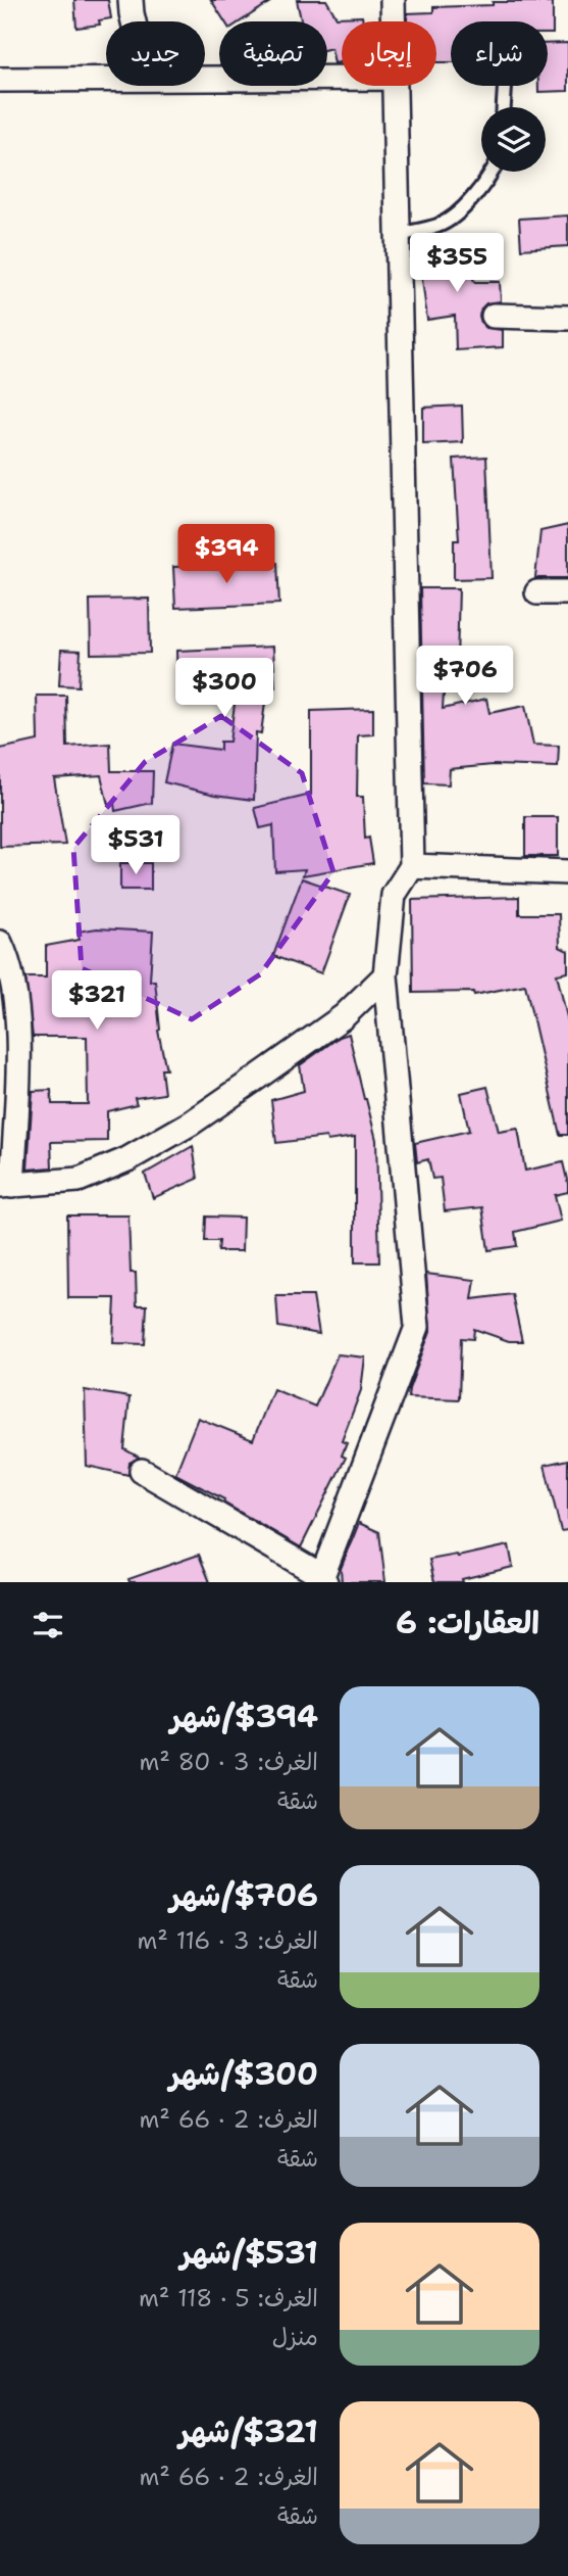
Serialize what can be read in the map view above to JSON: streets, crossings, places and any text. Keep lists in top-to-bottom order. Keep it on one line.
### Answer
{"page":{"chip":["شراء","إيجار","تصفية","جديد"],"price":["$355","$394","$706","$300","$531","$321"],"heading":"العقارات: 6","list":[{"name":"$394/شهر","note":"الغرف: 3 · 80 m² · شقة"},{"name":"$706/شهر","note":"الغرف: 3 · 116 m² · شقة"},{"name":"$300/شهر","note":"الغرف: 2 · 66 m² · شقة"},{"name":"$531/شهر","note":"الغرف: 5 · 118 m² · منزل"},{"name":"$321/شهر","note":"الغرف: 2 · 66 m² · شقة"}]}}
